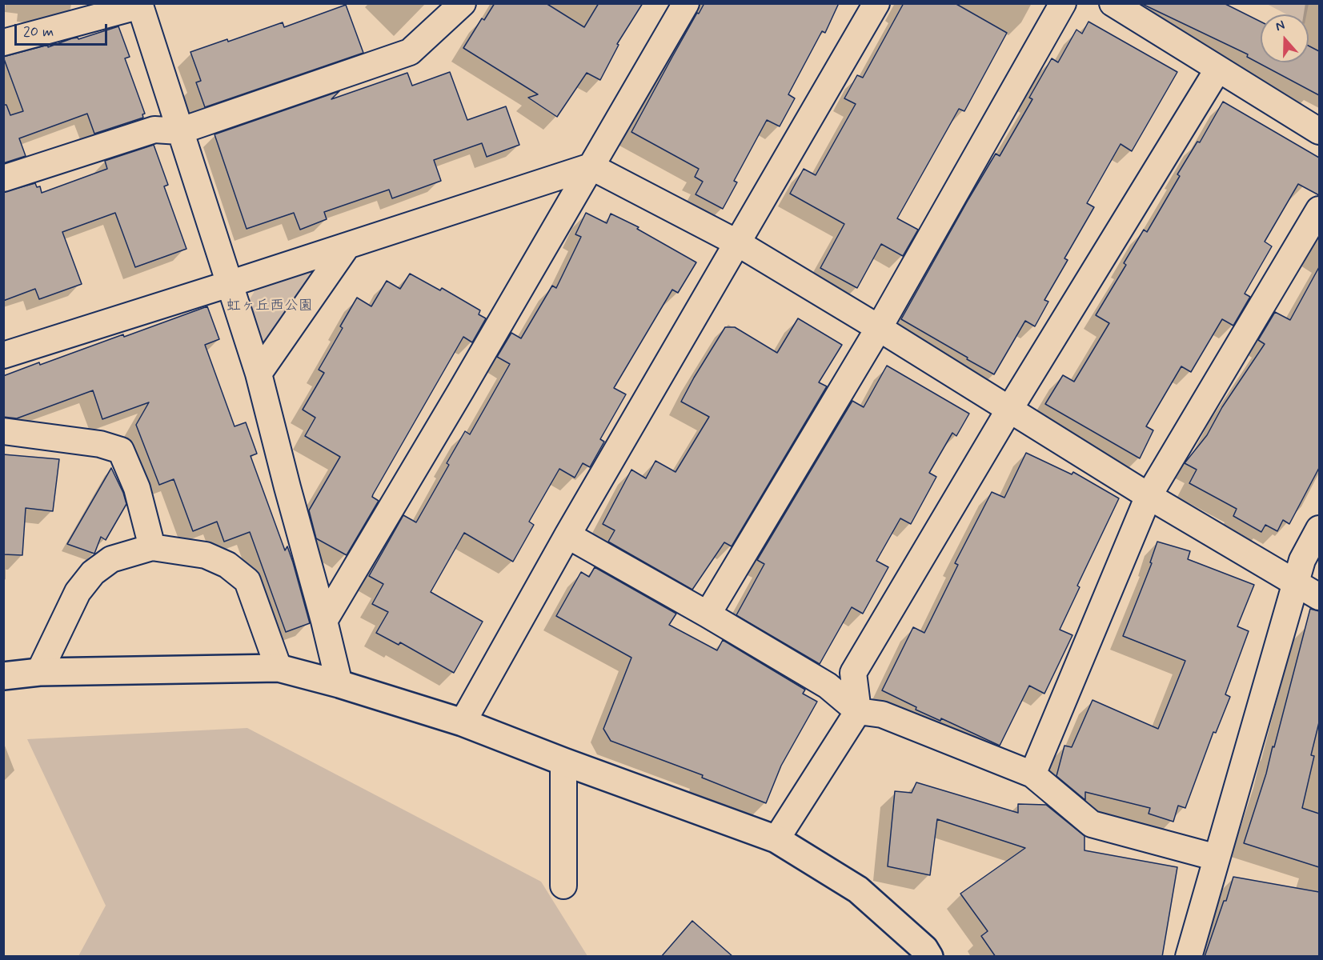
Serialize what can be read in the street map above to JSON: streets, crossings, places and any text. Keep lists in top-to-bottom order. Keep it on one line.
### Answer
{"parks":["虹ヶ丘西公園"],"scale_bar":"20 m","north":"top"}
